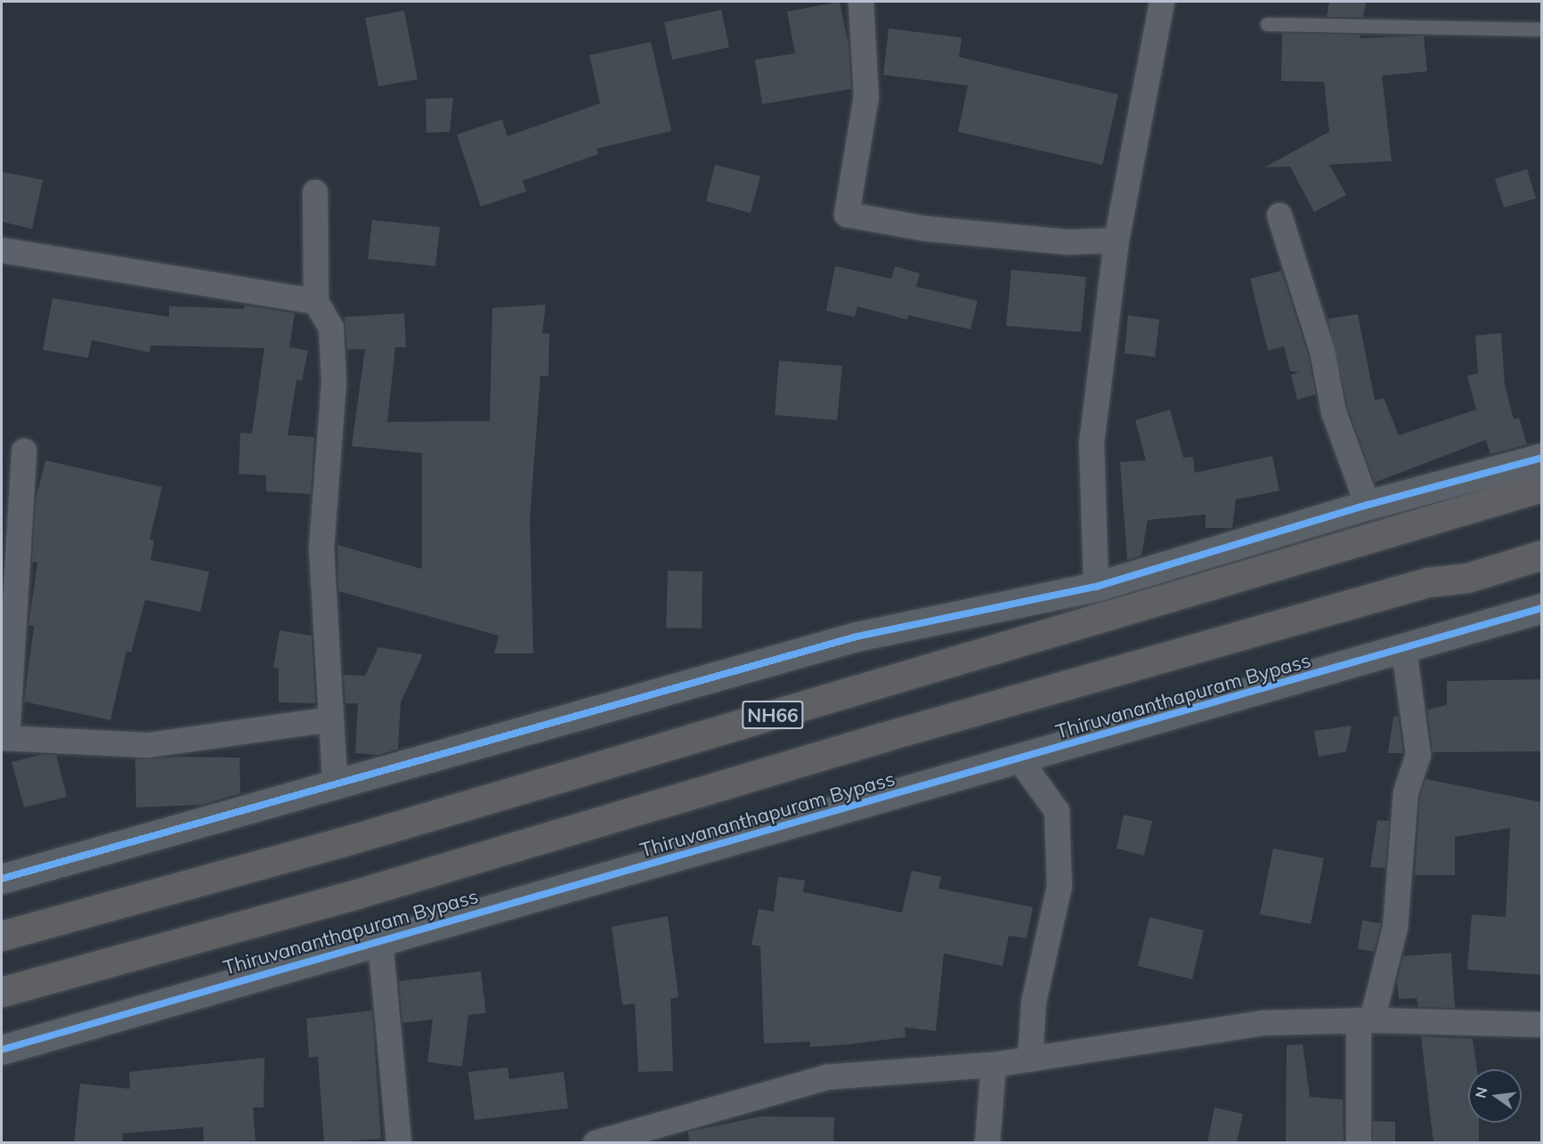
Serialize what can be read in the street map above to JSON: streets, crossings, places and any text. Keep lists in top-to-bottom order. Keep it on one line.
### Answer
{"streets":{"highway":["Thiruvananthapuram Bypass","NH66"]},"north":"left"}
